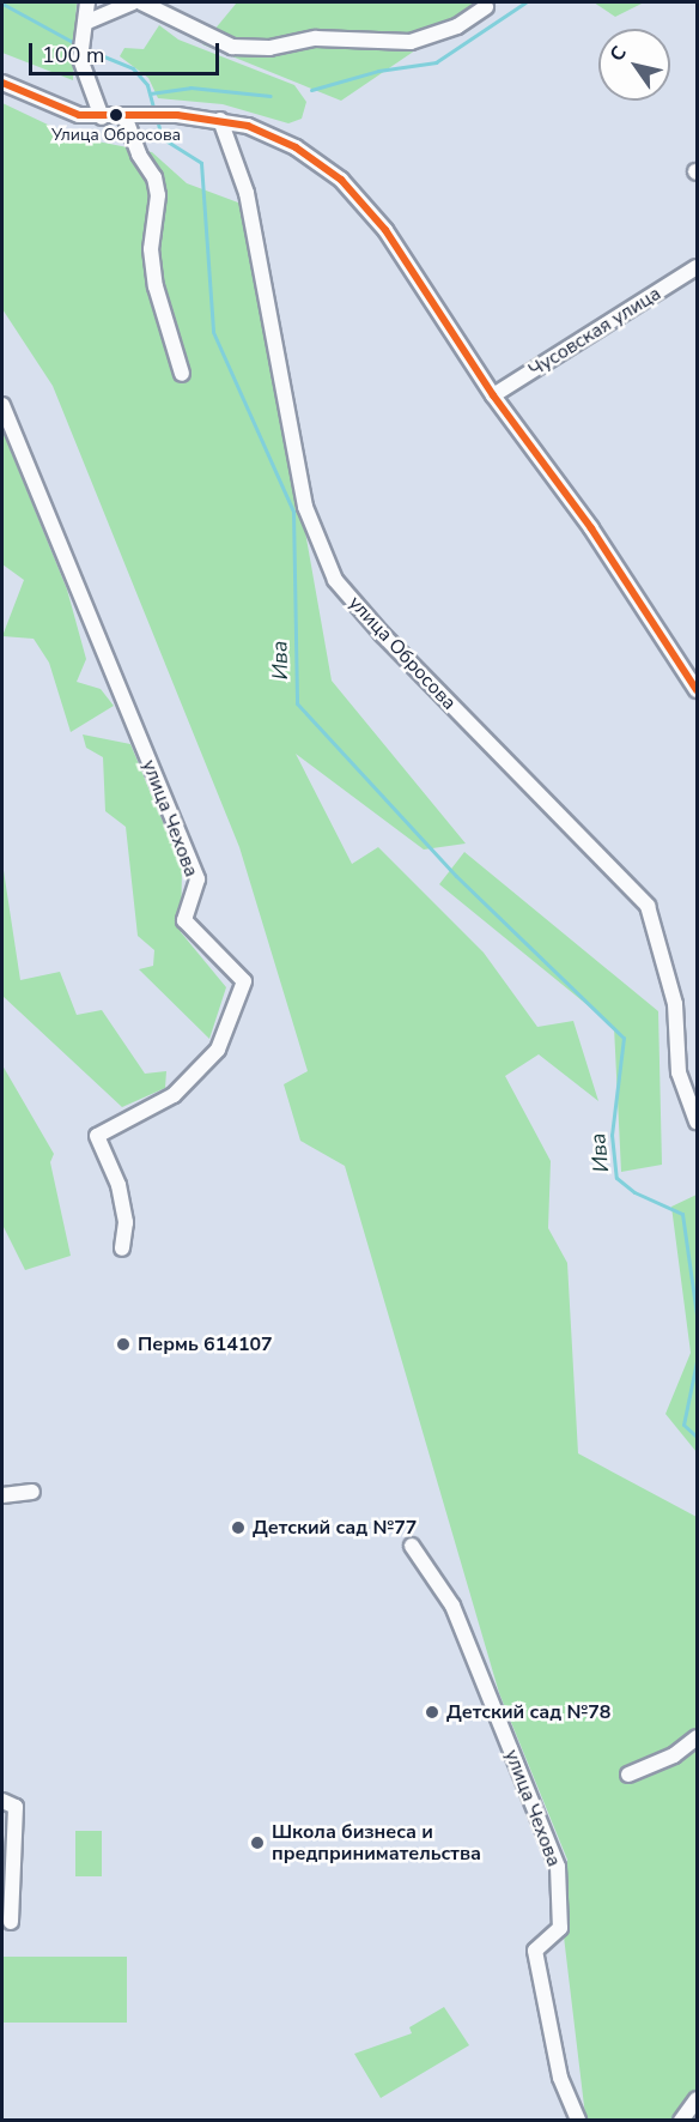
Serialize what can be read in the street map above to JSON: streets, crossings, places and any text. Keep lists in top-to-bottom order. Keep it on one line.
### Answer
{"streets":{"street":["Чусовская улица","улица Обросова","улица Чехова"]},"water":["Ива"],"places":["Улица Обросова","Пермь 614107","Детский сад №77","Детский сад №78","Школа бизнеса и предпринимательства"],"scale_bar":"100 m","north":"top left"}
